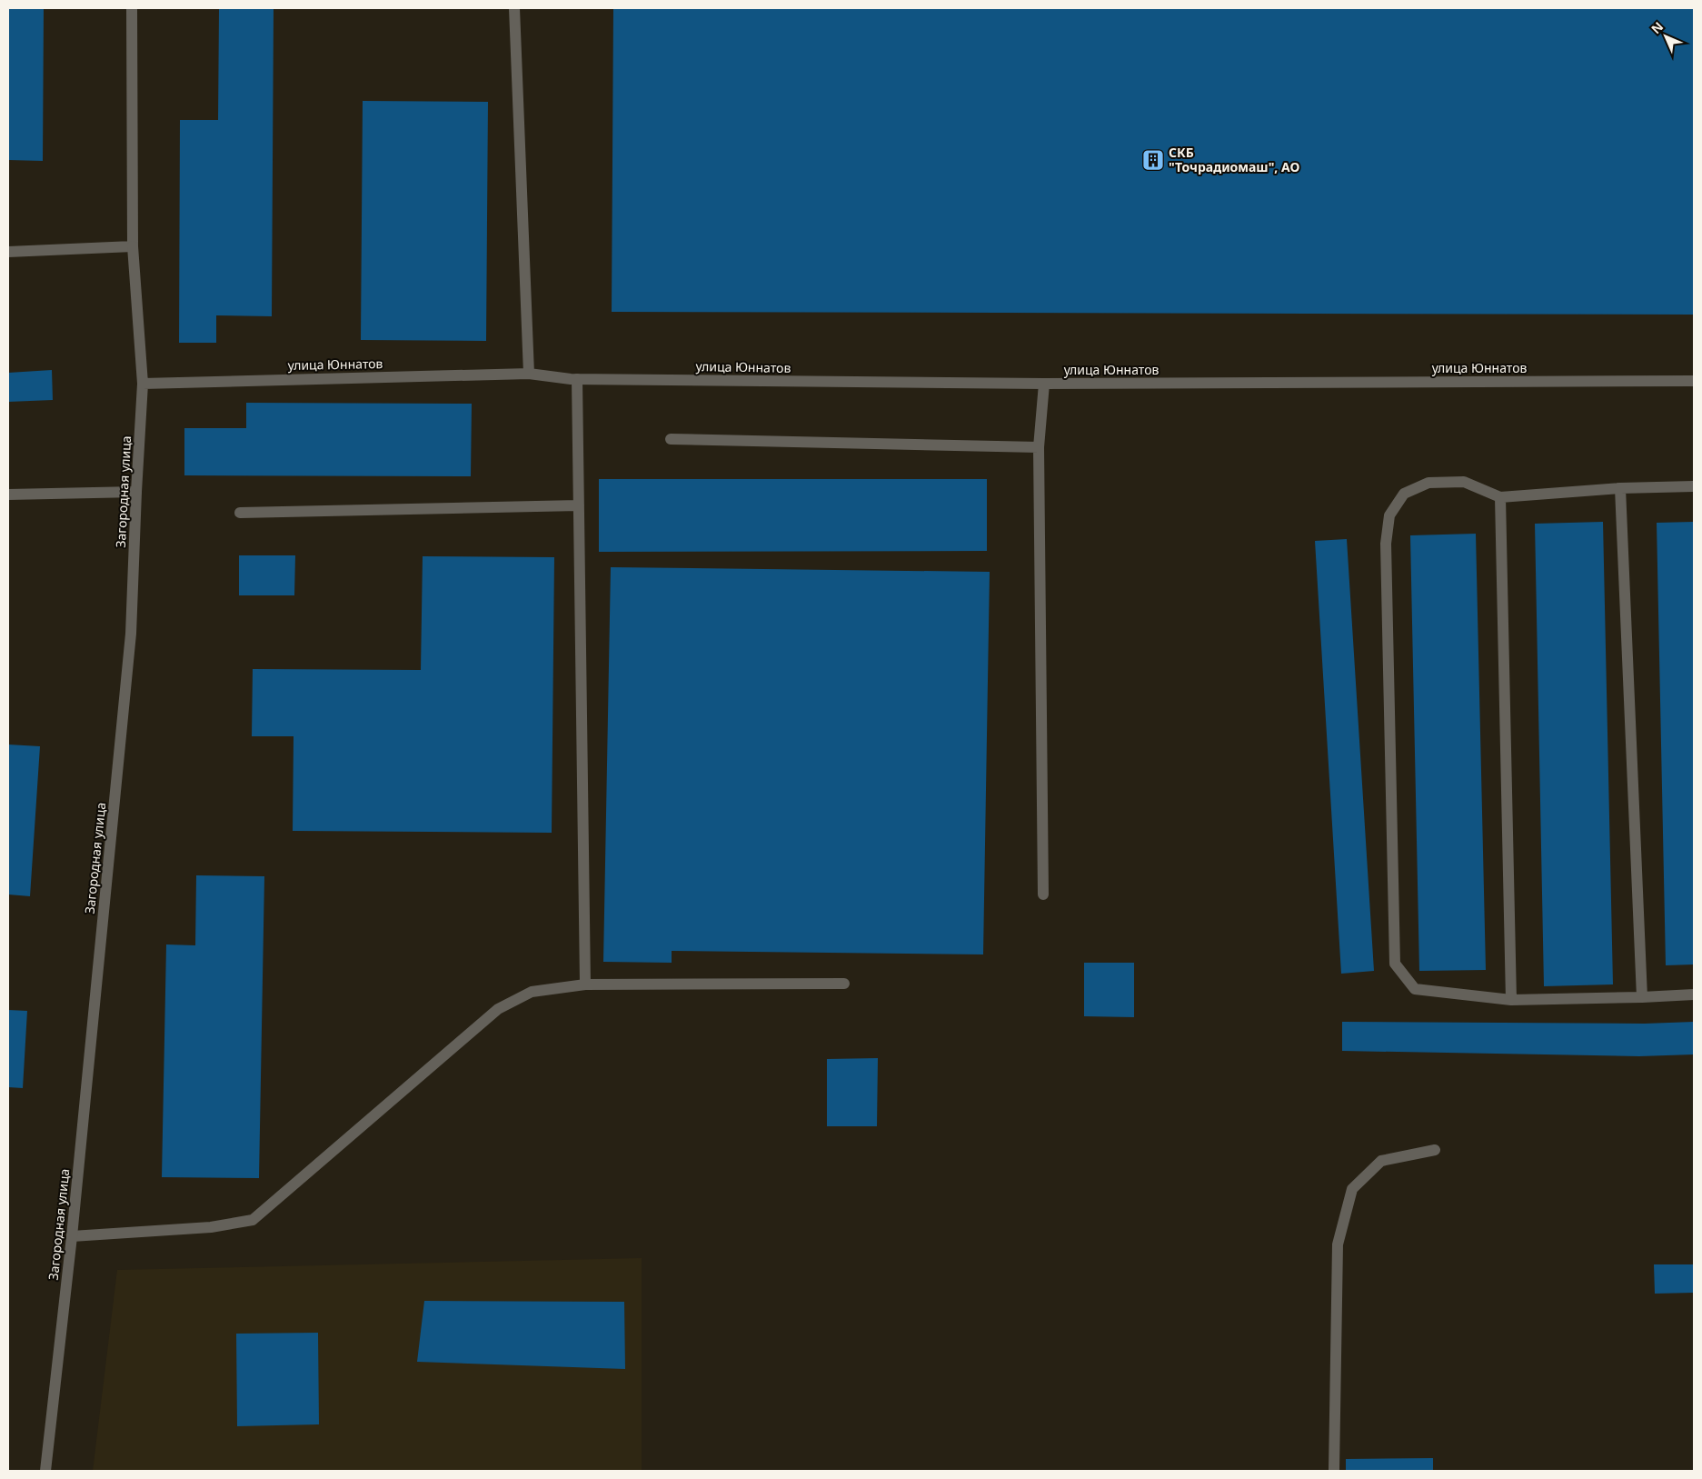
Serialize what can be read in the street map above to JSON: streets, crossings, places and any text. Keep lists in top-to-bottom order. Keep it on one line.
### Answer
{"streets":{"street":["улица Юннатов","Загородная улица"]},"crossings":[["улица Юннатов","Загородная улица"]],"places":{"building":["СКБ \"Точрадиомаш\", АО"]},"north":"top left"}
